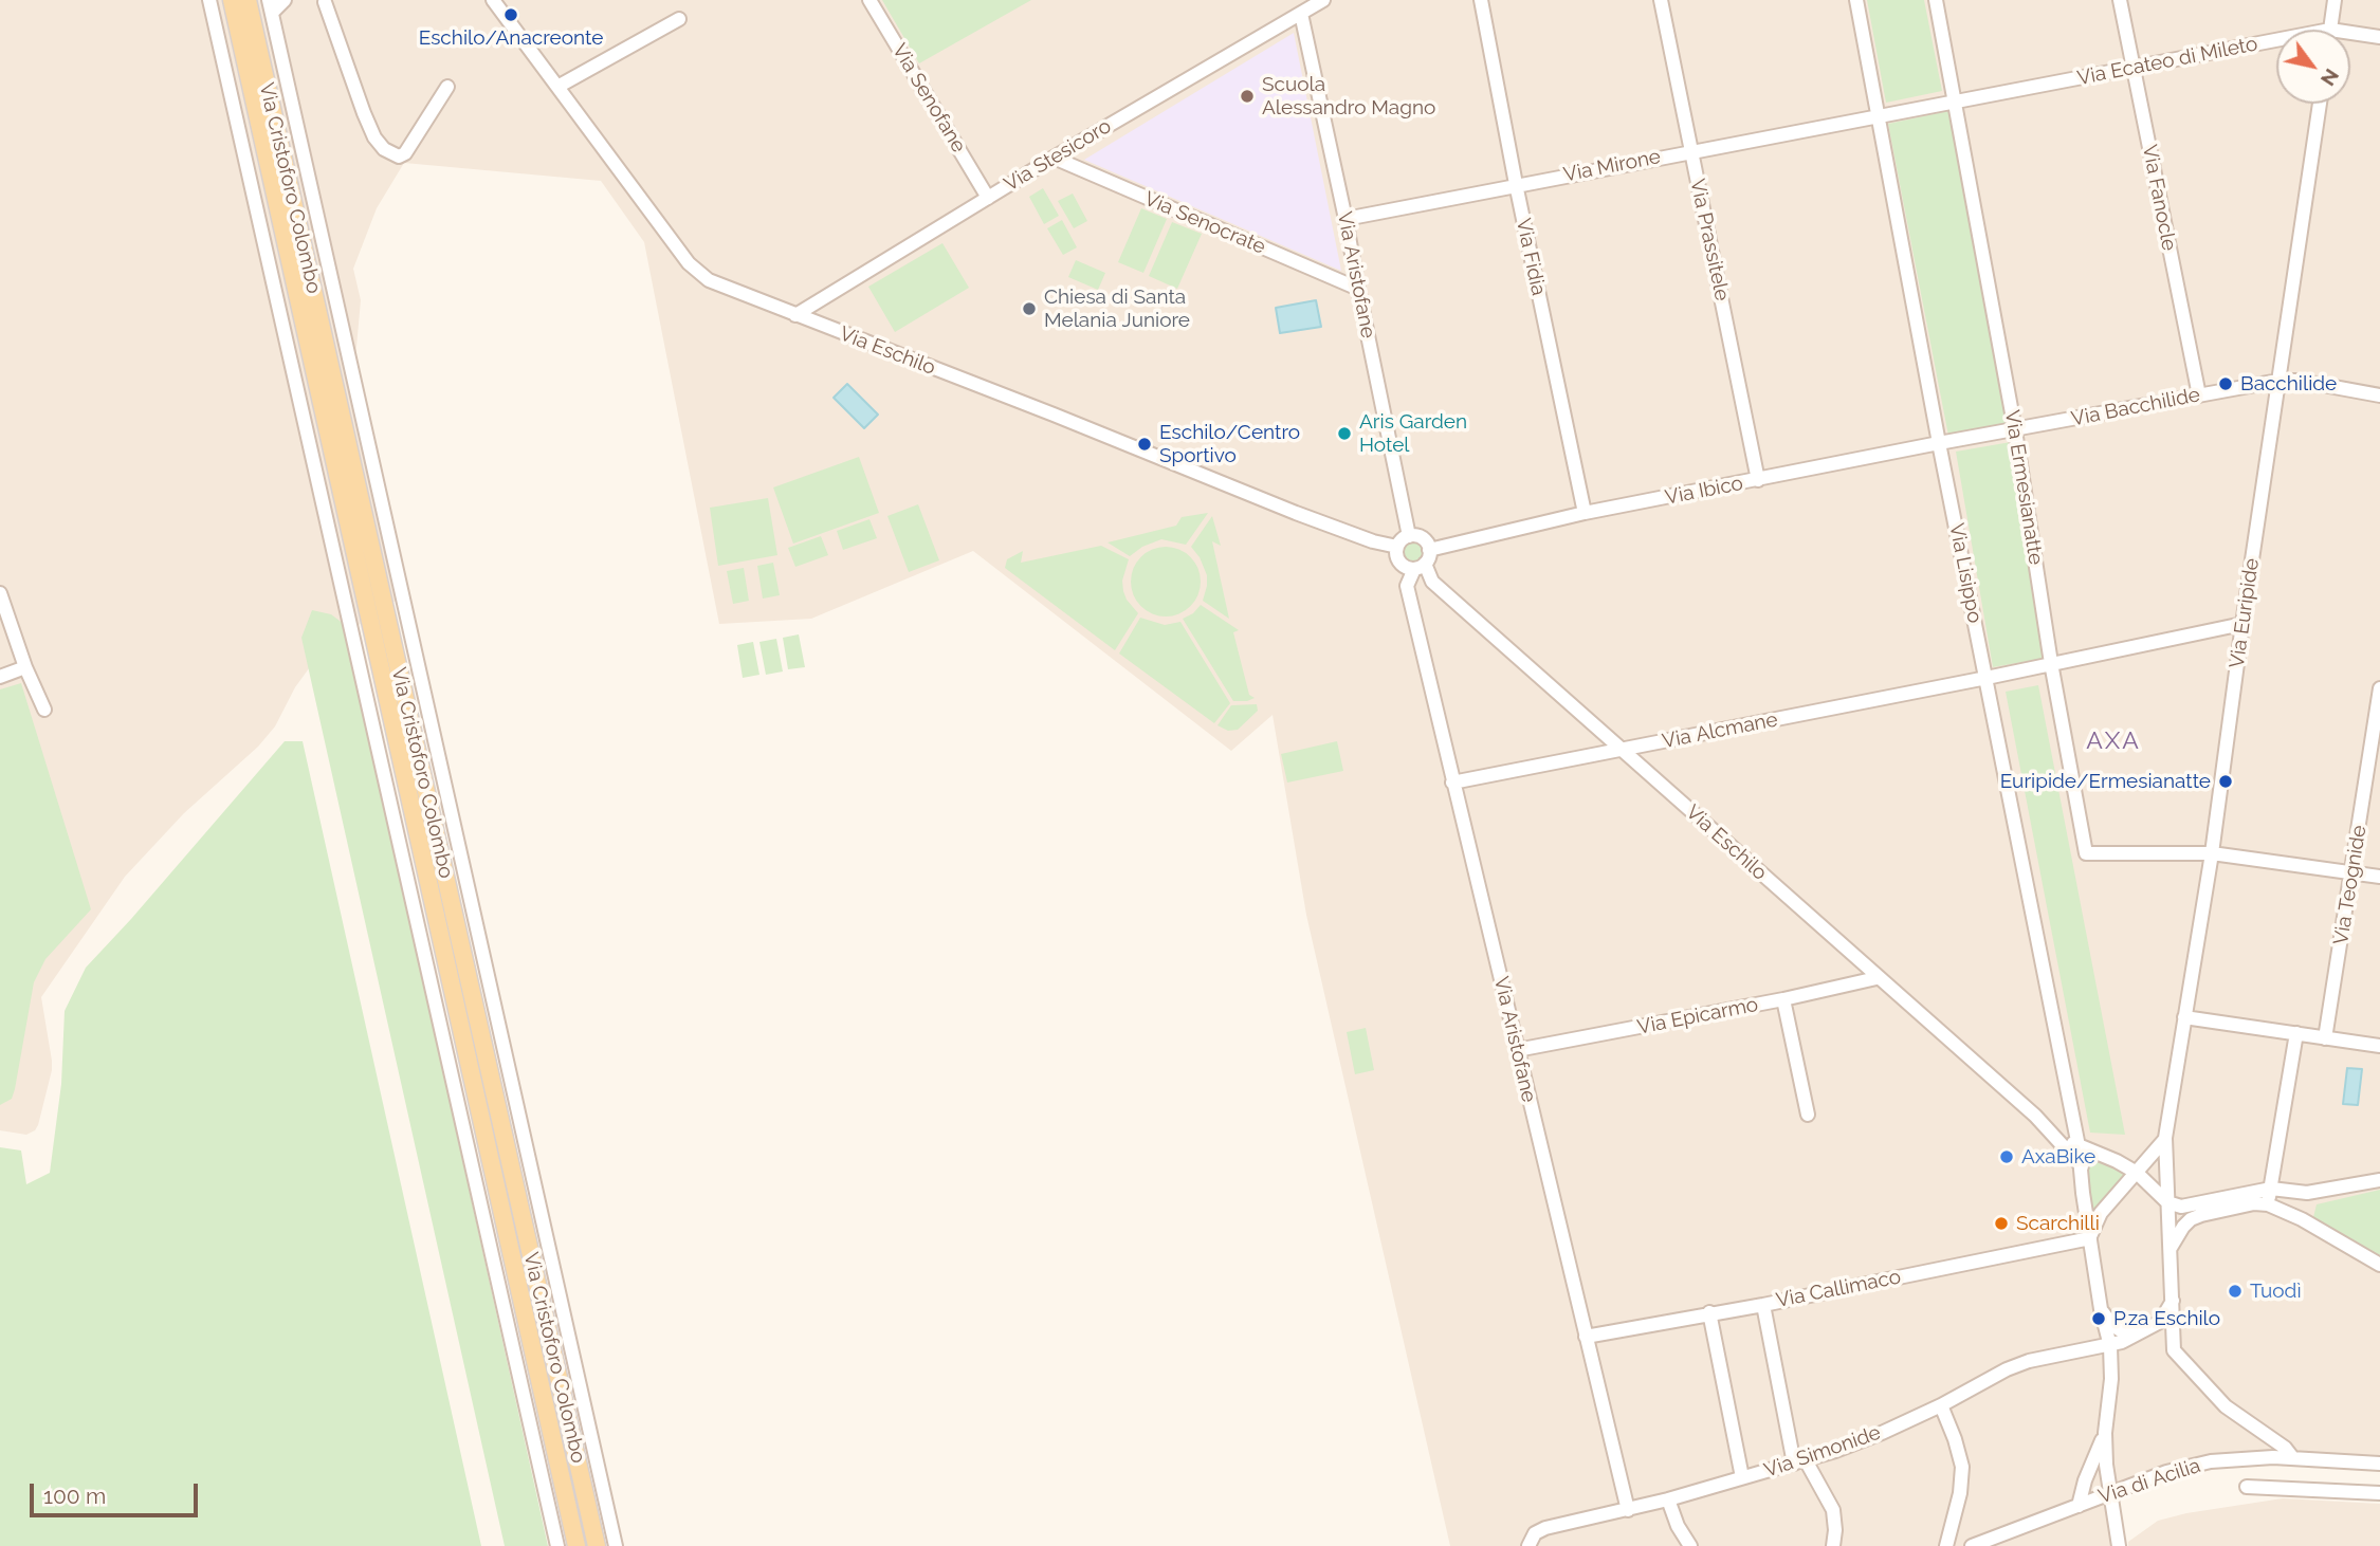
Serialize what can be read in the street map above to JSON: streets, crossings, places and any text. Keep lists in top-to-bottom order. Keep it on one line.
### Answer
{"streets":{"main road":["Via Cristoforo Colombo"],"street":["Via Ecateo di Mileto","Via Senofane","Via Stesicoro","Via Mirone","Via Fanocle","Via Senocrate","Via Prassitele","Via Fidia","Via Aristofane","Via Eschilo","Via Bacchilide","Via Ermesianatte","Via Ibico","Via Lisippo","Via Euripide","Via Alcmane","Via Teognide","Via Epicarmo","Via Callimaco","Via Simonide","Via di Acilia"]},"crossings":[["Via Ecateo di Mileto","Via Mirone"],["Via Ecateo di Mileto","Via Fanocle"],["Via Ecateo di Mileto","Via Ermesianatte"],["Via Ecateo di Mileto","Via Lisippo"],["Via Senofane","Via Stesicoro"],["Via Stesicoro","Via Senocrate"],["Via Stesicoro","Via Aristofane"],["Via Stesicoro","Via Eschilo"],["Via Mirone","Via Prassitele"],["Via Mirone","Via Fidia"],["Via Mirone","Via Aristofane"],["Via Mirone","Via Lisippo"],["Via Fanocle","Via Bacchilide"],["Via Senocrate","Via Aristofane"],["Via Prassitele","Via Ibico"],["Via Fidia","Via Ibico"],["Via Aristofane","Via Eschilo"],["Via Aristofane","Via Ibico"],["Via Aristofane","Via Alcmane"],["Via Aristofane","Via Epicarmo"],["Via Aristofane","Via Callimaco"],["Via Aristofane","Via Simonide"],["Via Eschilo","Via Ibico"],["Via Eschilo","Via Alcmane"],["Via Eschilo","Via Epicarmo"],["Via Bacchilide","Via Ermesianatte"],["Via Bacchilide","Via Ibico"],["Via Bacchilide","Via Euripide"],["Via Ermesianatte","Via Euripide"],["Via Ermesianatte","Via Alcmane"],["Via Ibico","Via Lisippo"],["Via Lisippo","Via Alcmane"],["Via Lisippo","Via Callimaco"],["Via Lisippo","Via Simonide"],["Via Euripide","Via Alcmane"],["Via Euripide","Via Simonide"],["Via Euripide","Via di Acilia"]],"districts":["AXA"],"places":["Eschilo/Anacreonte","Scuola Alessandro Magno","Chiesa di Santa Melania Juniore","Bacchilide","Aris Garden Hotel","Eschilo/Centro Sportivo","Euripide/Ermesianatte","AxaBike","Scarchilli","Tuodì","P.za Eschilo"],"scale_bar":"100 m","north":"bottom right"}
